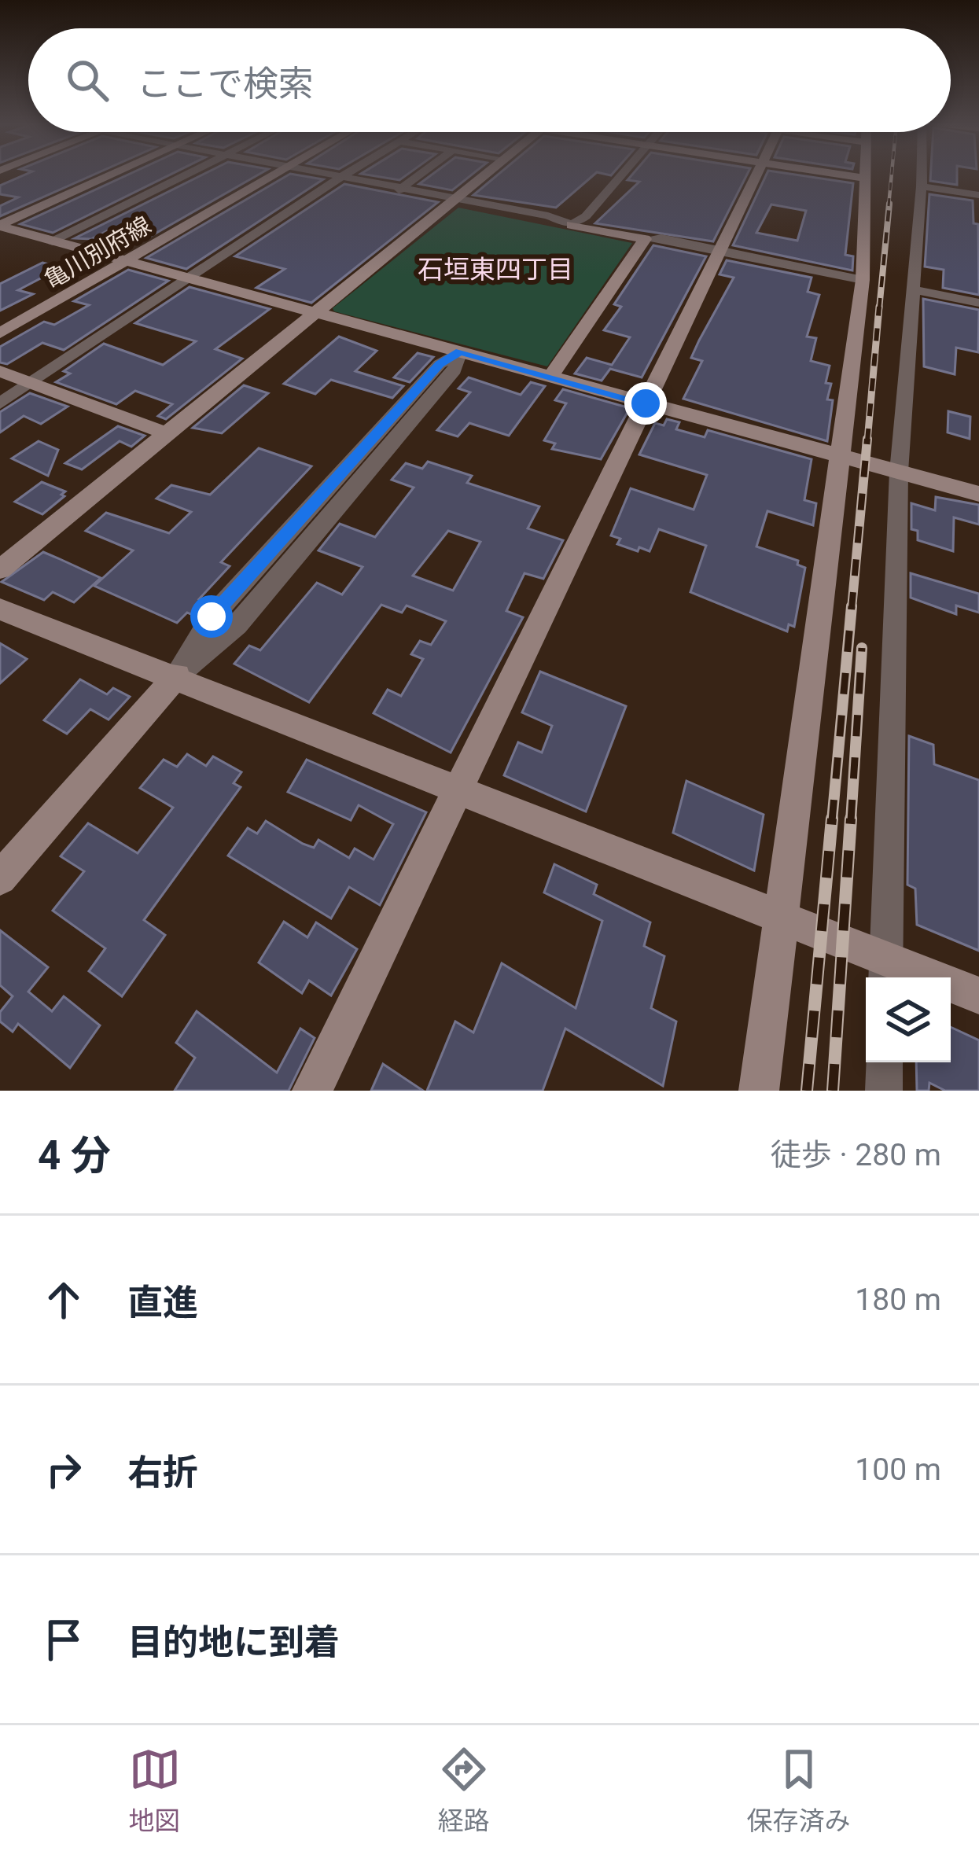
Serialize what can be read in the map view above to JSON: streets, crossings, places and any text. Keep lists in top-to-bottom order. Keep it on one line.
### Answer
{"streets":{"street":["亀川別府線"]},"districts":["石垣東四丁目"],"page":{"search":"ここで検索","heading":["4 分","徒歩 · 280 m"],"list":[["直進","180 m"],["右折","100 m"],"目的地に到着"],"nav":["地図","経路","保存済み"]}}
